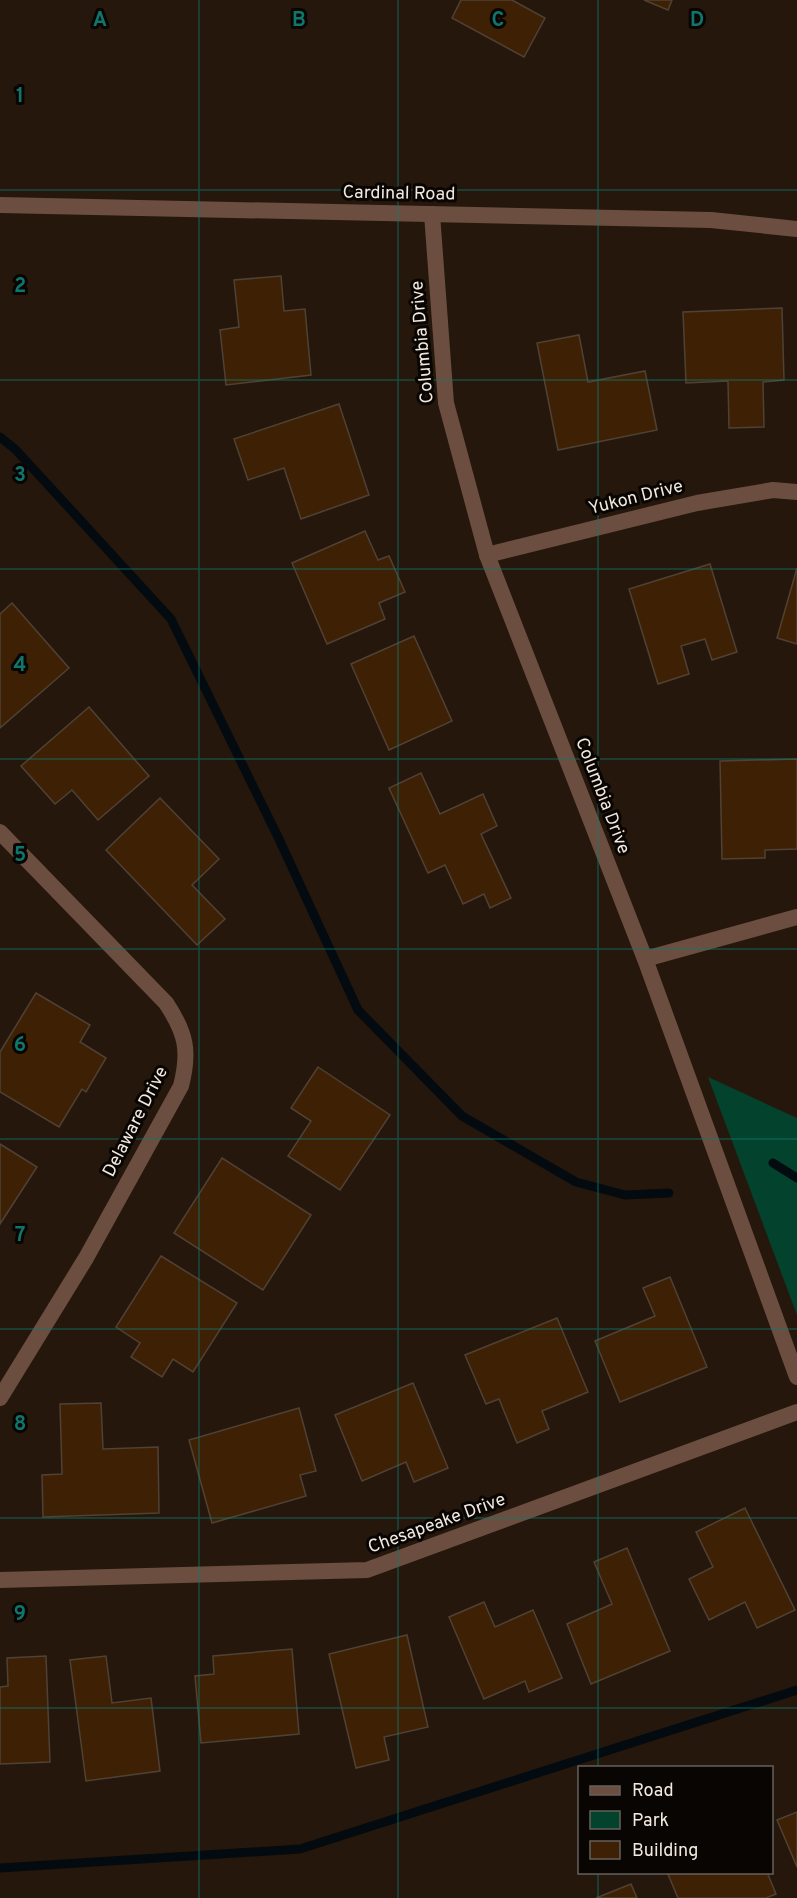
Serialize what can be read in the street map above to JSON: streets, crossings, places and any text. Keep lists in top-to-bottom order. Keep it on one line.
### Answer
{"streets":{"street":["Cardinal Road","Columbia Drive","Yukon Drive","Delaware Drive","Chesapeake Drive"]},"crossings":[["Cardinal Road","Columbia Drive"],["Columbia Drive","Yukon Drive"]],"legend":["Road","Park","Building"],"grid":{"columns":["A","B","C","D"],"rows":["1","2","3","4","5","6","7","8","9"]}}
